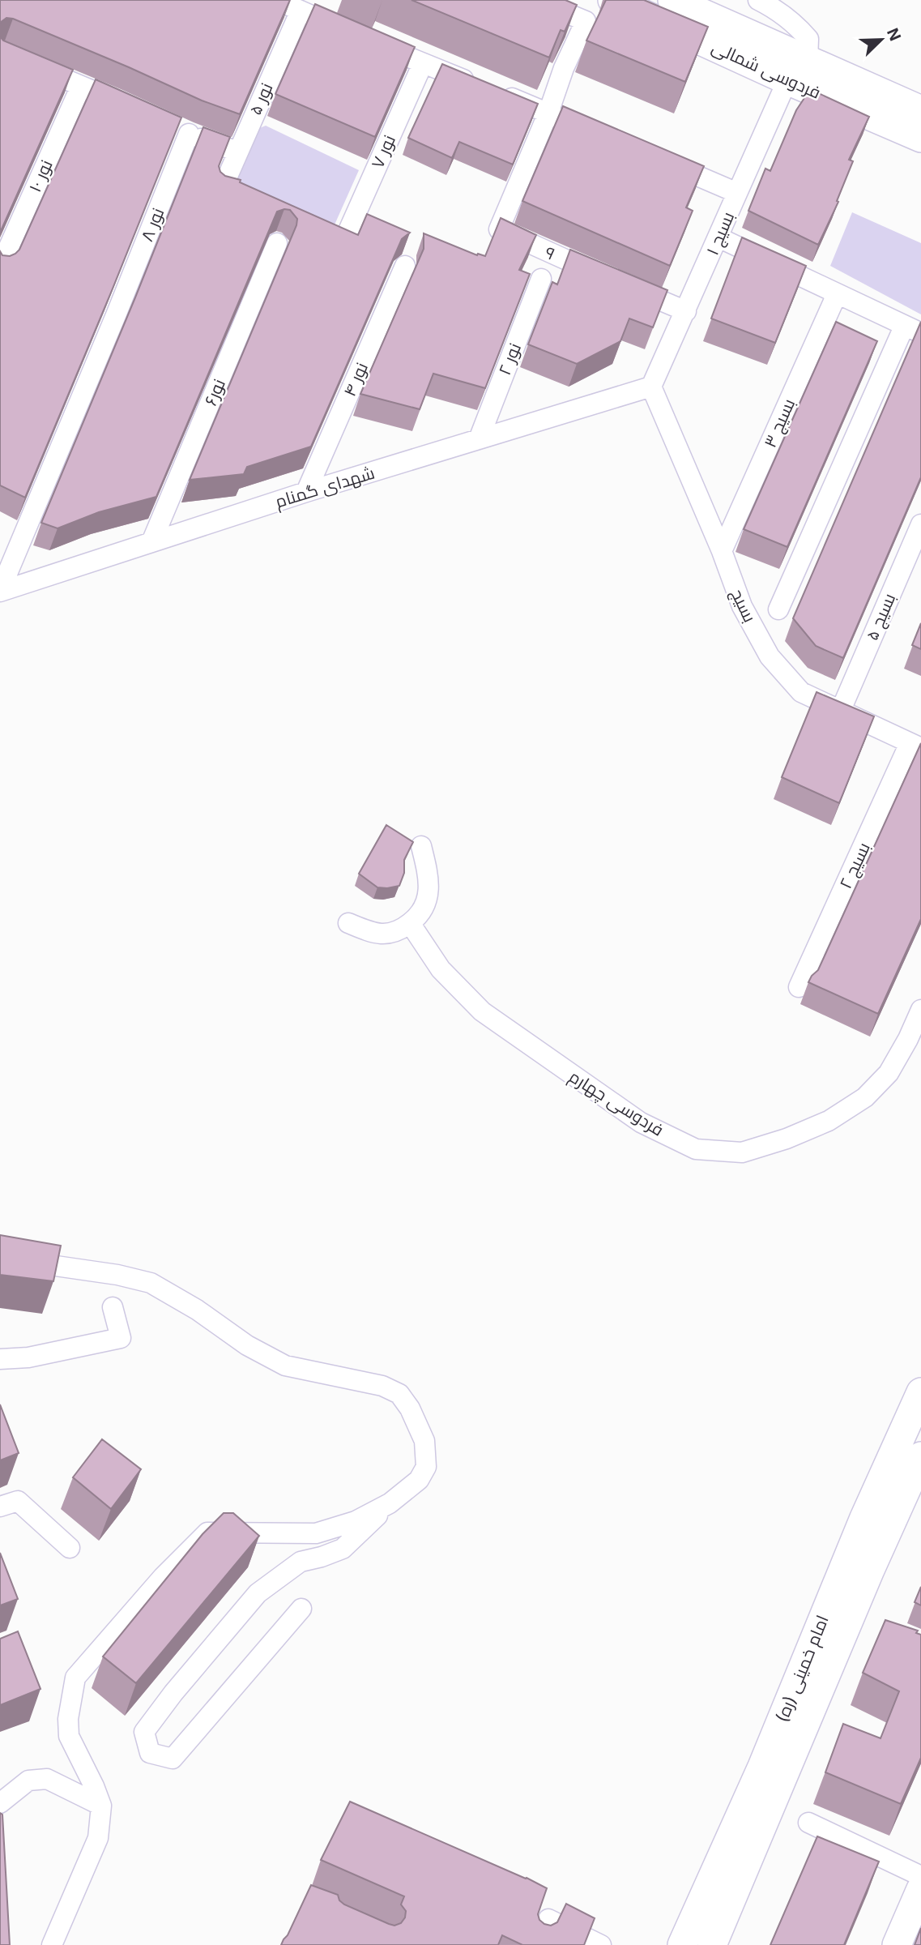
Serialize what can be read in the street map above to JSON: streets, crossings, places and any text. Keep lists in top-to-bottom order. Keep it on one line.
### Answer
{"streets":{"main road":["فردوسی شمالی","امام خمینی (ره)"],"street":["نور ۵","نور ۷","نور ۱۰","نور ۸","بسیج ۱","۹","نور ۲","نور ۴","نور۶","بسیج ۳","شهدای گمنام","بسیج","بسیج ۵","بسیج ۲","فردوسی چهارم"]},"crossings":[["فردوسی شمالی","بسیج ۱"],["نور ۸","شهدای گمنام"],["بسیج ۱","شهدای گمنام"],["بسیج ۱","بسیج"],["نور ۲","شهدای گمنام"],["نور ۴","شهدای گمنام"],["نور۶","شهدای گمنام"],["بسیج ۳","بسیج"],["شهدای گمنام","بسیج"],["بسیج","بسیج ۵"],["بسیج","بسیج ۲"]],"north":"top right"}
